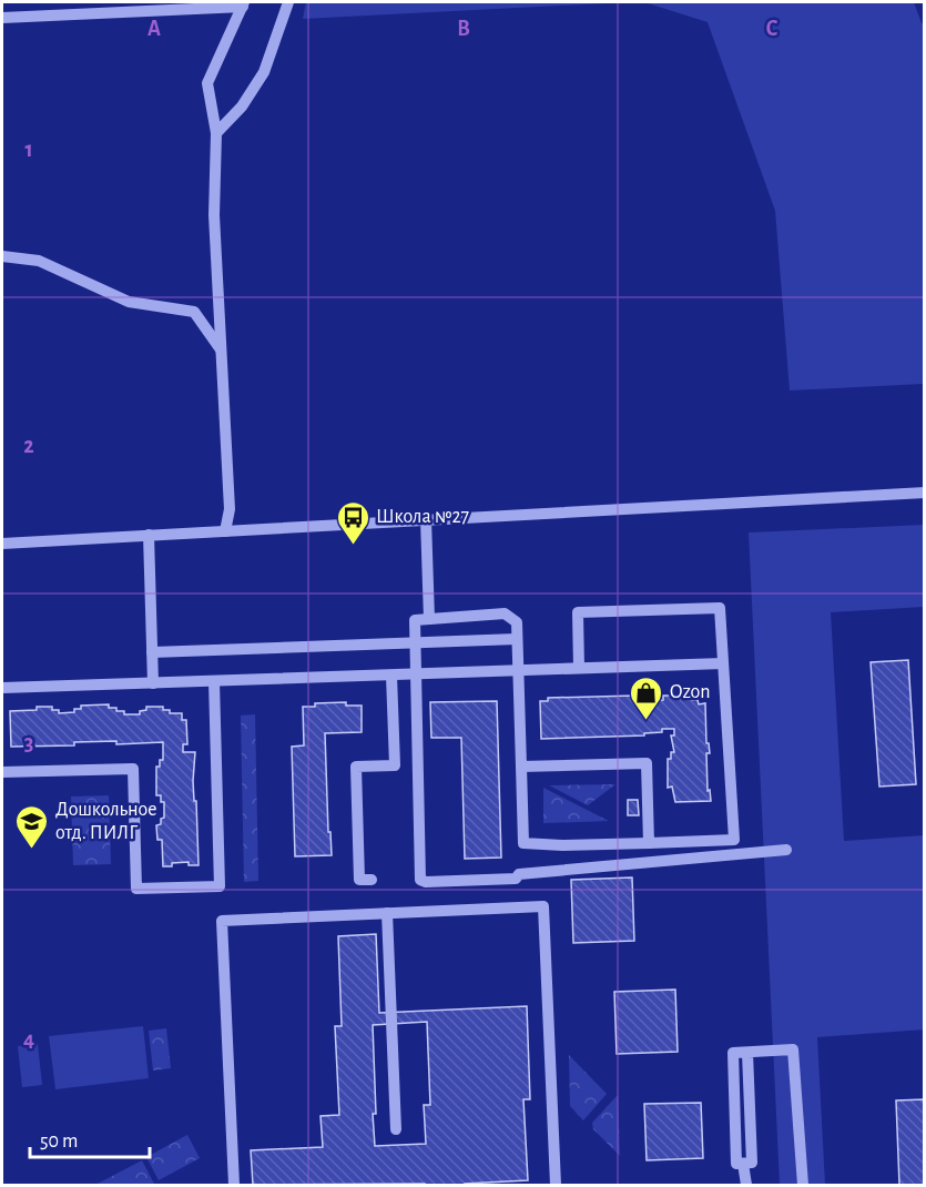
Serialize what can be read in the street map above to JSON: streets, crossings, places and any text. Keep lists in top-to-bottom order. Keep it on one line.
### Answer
{"places":{"bus stop":["Школа №27"],"shop":["Ozon"],"school or university":["Дошкольное отд. ПИЛГ"]},"scale_bar":"50 m","grid":{"columns":["A","B","C"],"rows":["1","2","3","4"]}}
